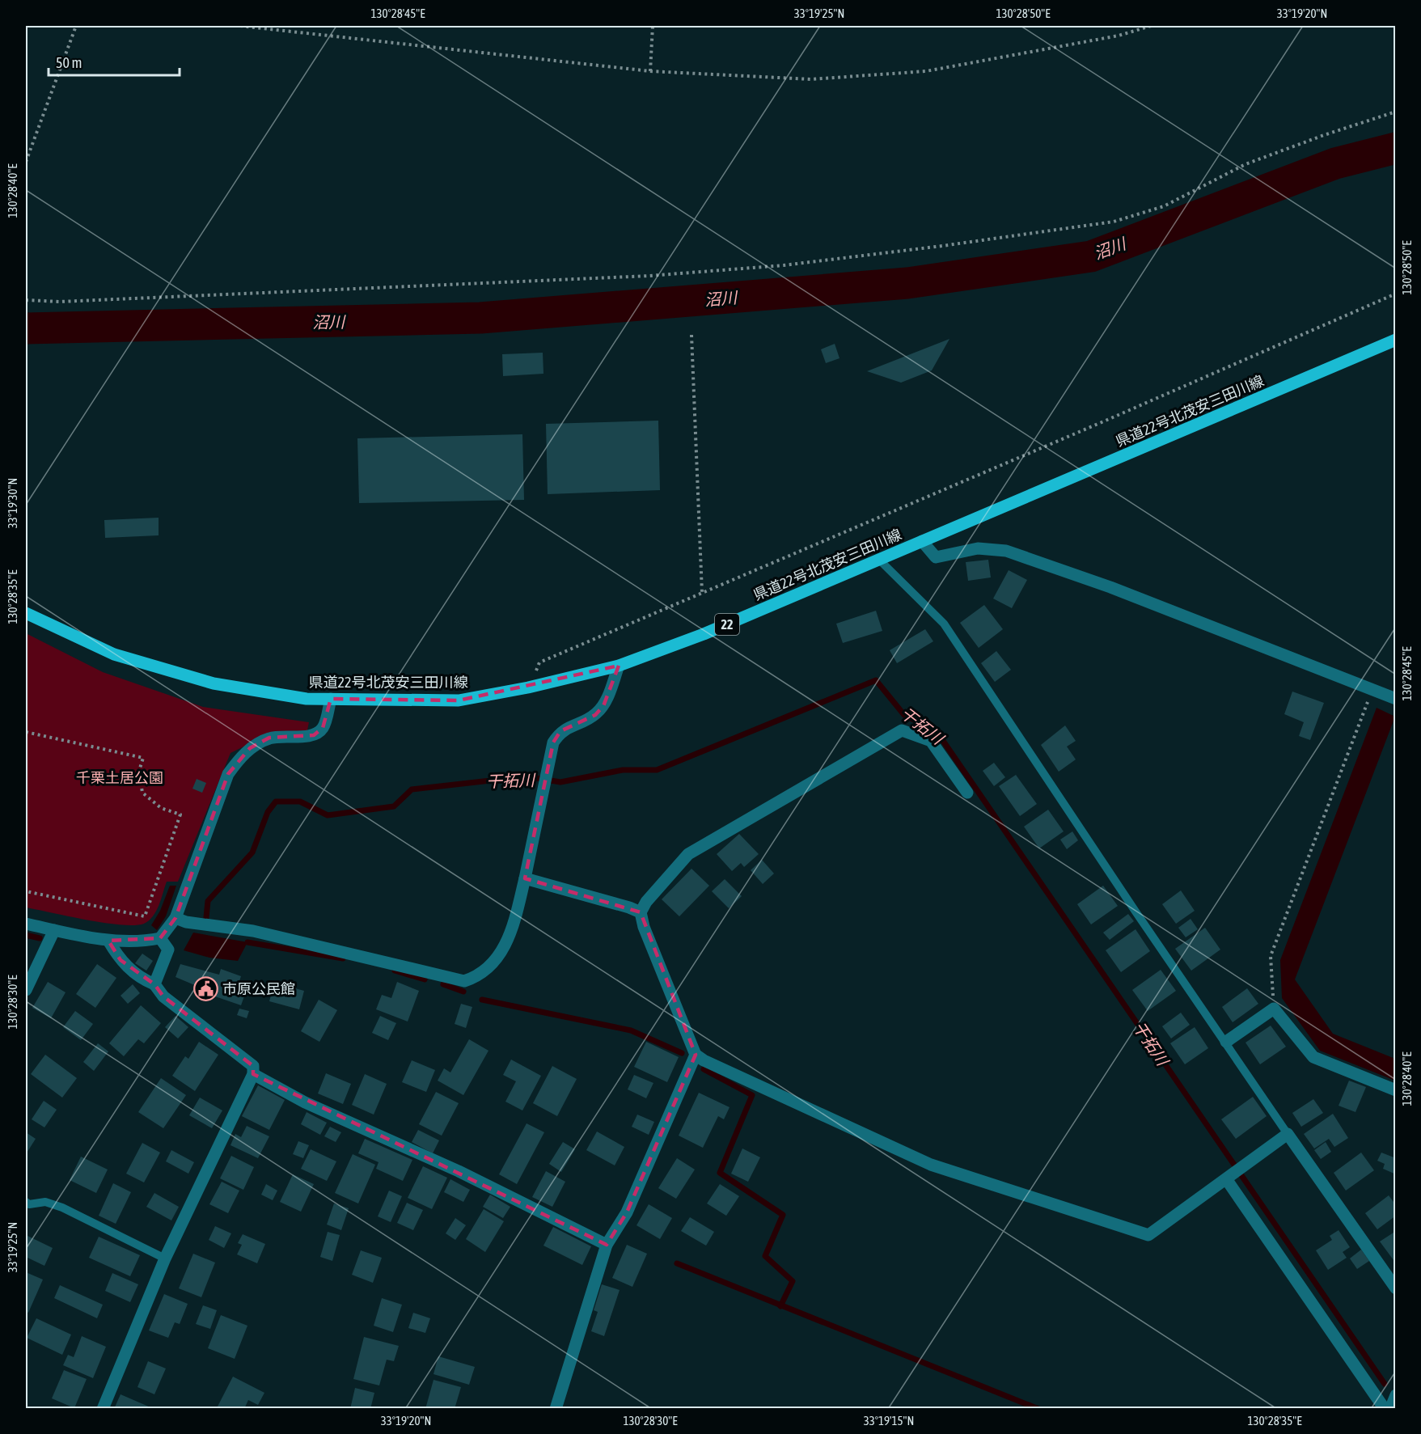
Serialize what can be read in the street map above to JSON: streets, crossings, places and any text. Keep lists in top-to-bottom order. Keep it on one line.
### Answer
{"streets":{"main road":["県道22号北茂安三田川線","22"]},"water":["沼川","干拓川"],"parks":["千栗土居公園"],"places":{"public building":["市原公民館"]},"scale_bar":"50 m","coordinates":["130°28'45\"E","33°19'25\"N","130°28'50\"E","33°19'20\"N","130°28'40\"E","33°19'30\"N","130°28'35\"E","130°28'30\"E","33°19'15\"N"]}
